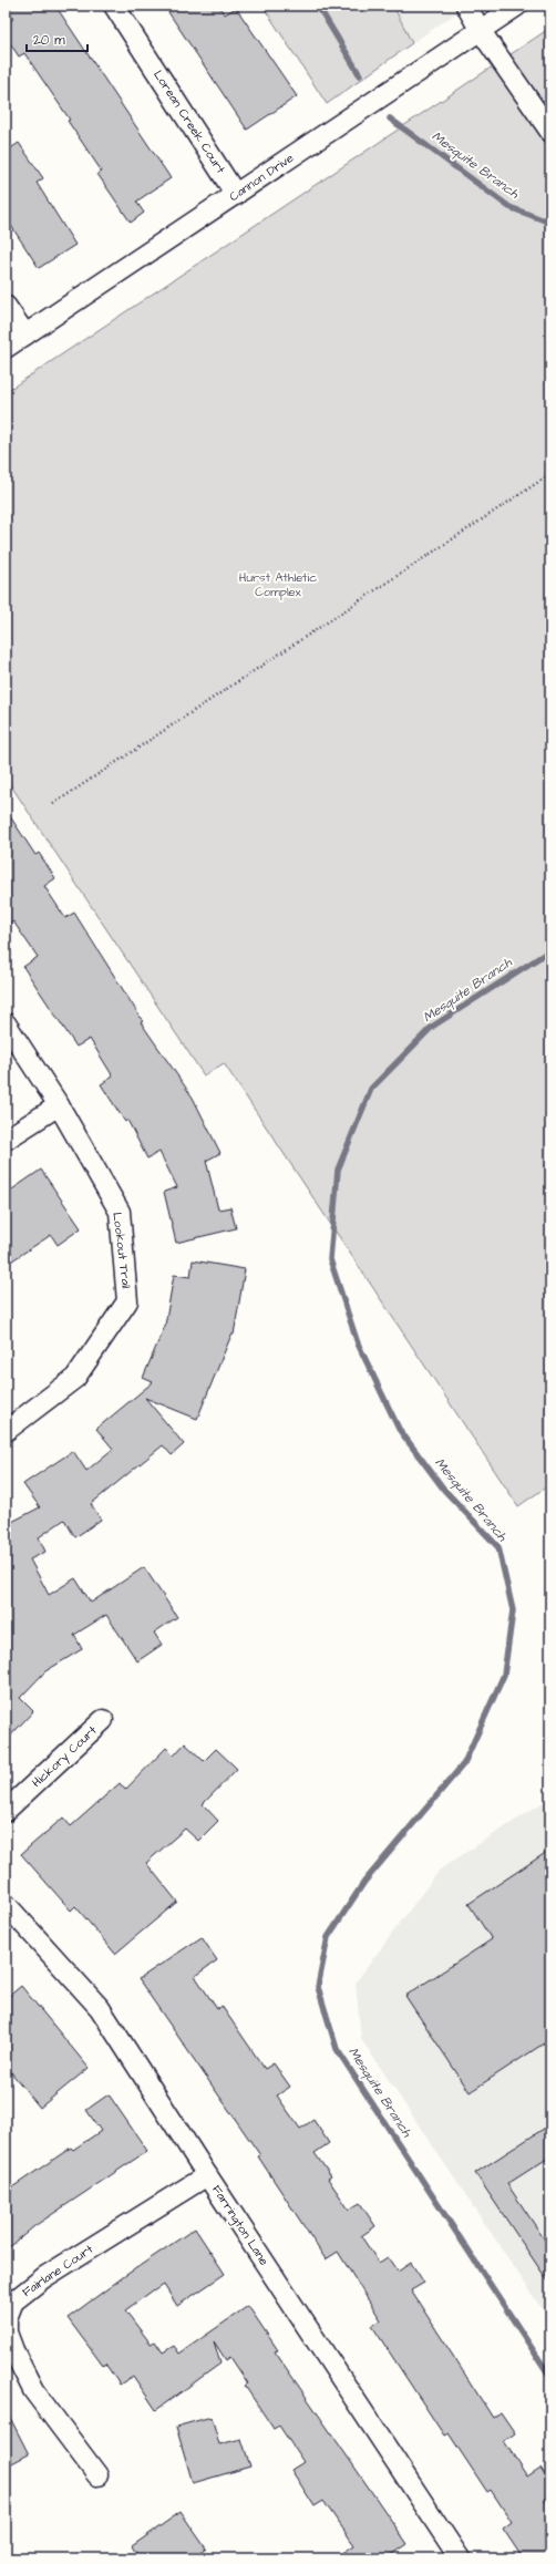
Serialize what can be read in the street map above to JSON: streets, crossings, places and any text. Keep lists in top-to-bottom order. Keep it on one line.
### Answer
{"streets":{"street":["Lorean Creek Court","Cannon Drive","Lookout Trail","Hickory Court","Farrington Lane","Fairlane Court"]},"crossings":[["Lorean Creek Court","Cannon Drive"],["Farrington Lane","Fairlane Court"]],"water":["Mesquite Branch"],"parks":["Hurst Athletic Complex"],"scale_bar":"20 m"}
